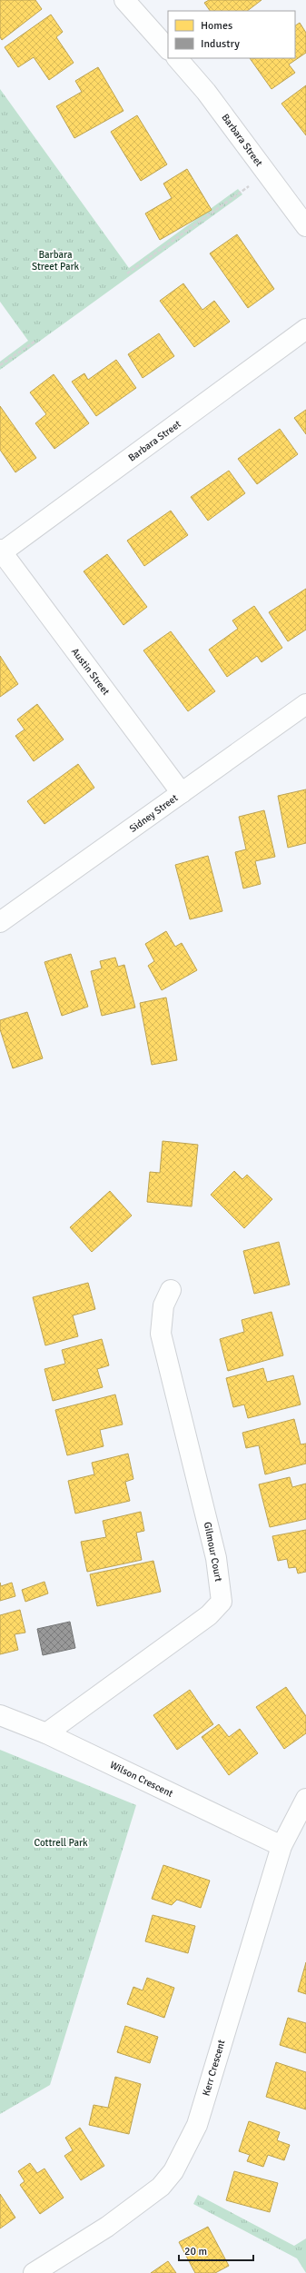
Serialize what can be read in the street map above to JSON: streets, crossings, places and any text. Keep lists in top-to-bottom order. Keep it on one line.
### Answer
{"streets":{"street":["Barbara Street","Austin Street","Sidney Street","Gilmour Court","Wilson Crescent","Kerr Crescent"]},"crossings":[["Barbara Street","Austin Street"],["Austin Street","Sidney Street"],["Gilmour Court","Wilson Crescent"],["Wilson Crescent","Kerr Crescent"]],"parks":["Barbara Street Park","Cottrell Park"],"legend":["Homes","Industry"],"scale_bar":"20 m"}
